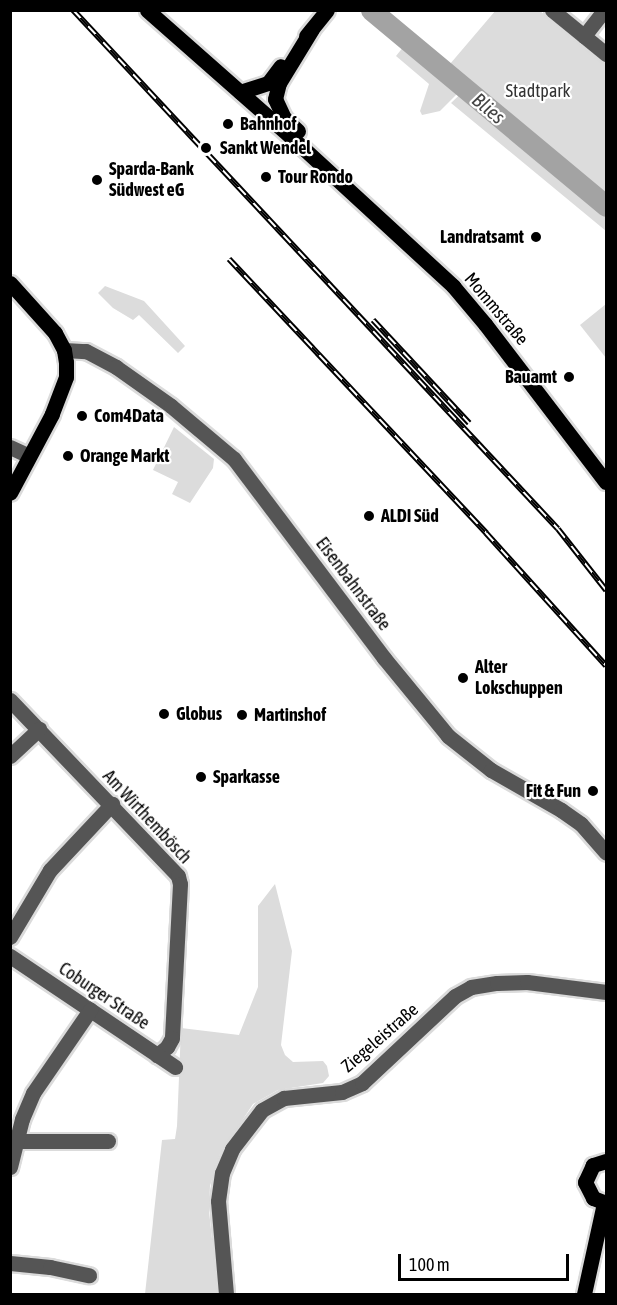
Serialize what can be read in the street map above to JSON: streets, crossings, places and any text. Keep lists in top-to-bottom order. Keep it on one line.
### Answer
{"streets":{"main road":["Mommstraße"],"street":["Eisenbahnstraße","Am Wirthembösch","Coburger Straße","Ziegeleistraße"]},"crossings":[["Am Wirthembösch","Coburger Straße"]],"water":["Blies"],"parks":["Stadtpark"],"places":["Bahnhof","Sankt Wendel","Tour Rondo","Sparda-Bank Südwest eG","Landratsamt","Bauamt","Com4Data","Orange Markt","ALDI Süd","Alter Lokschuppen","Globus","Martinshof","Sparkasse","Fit & Fun"],"scale_bar":"100 m"}
